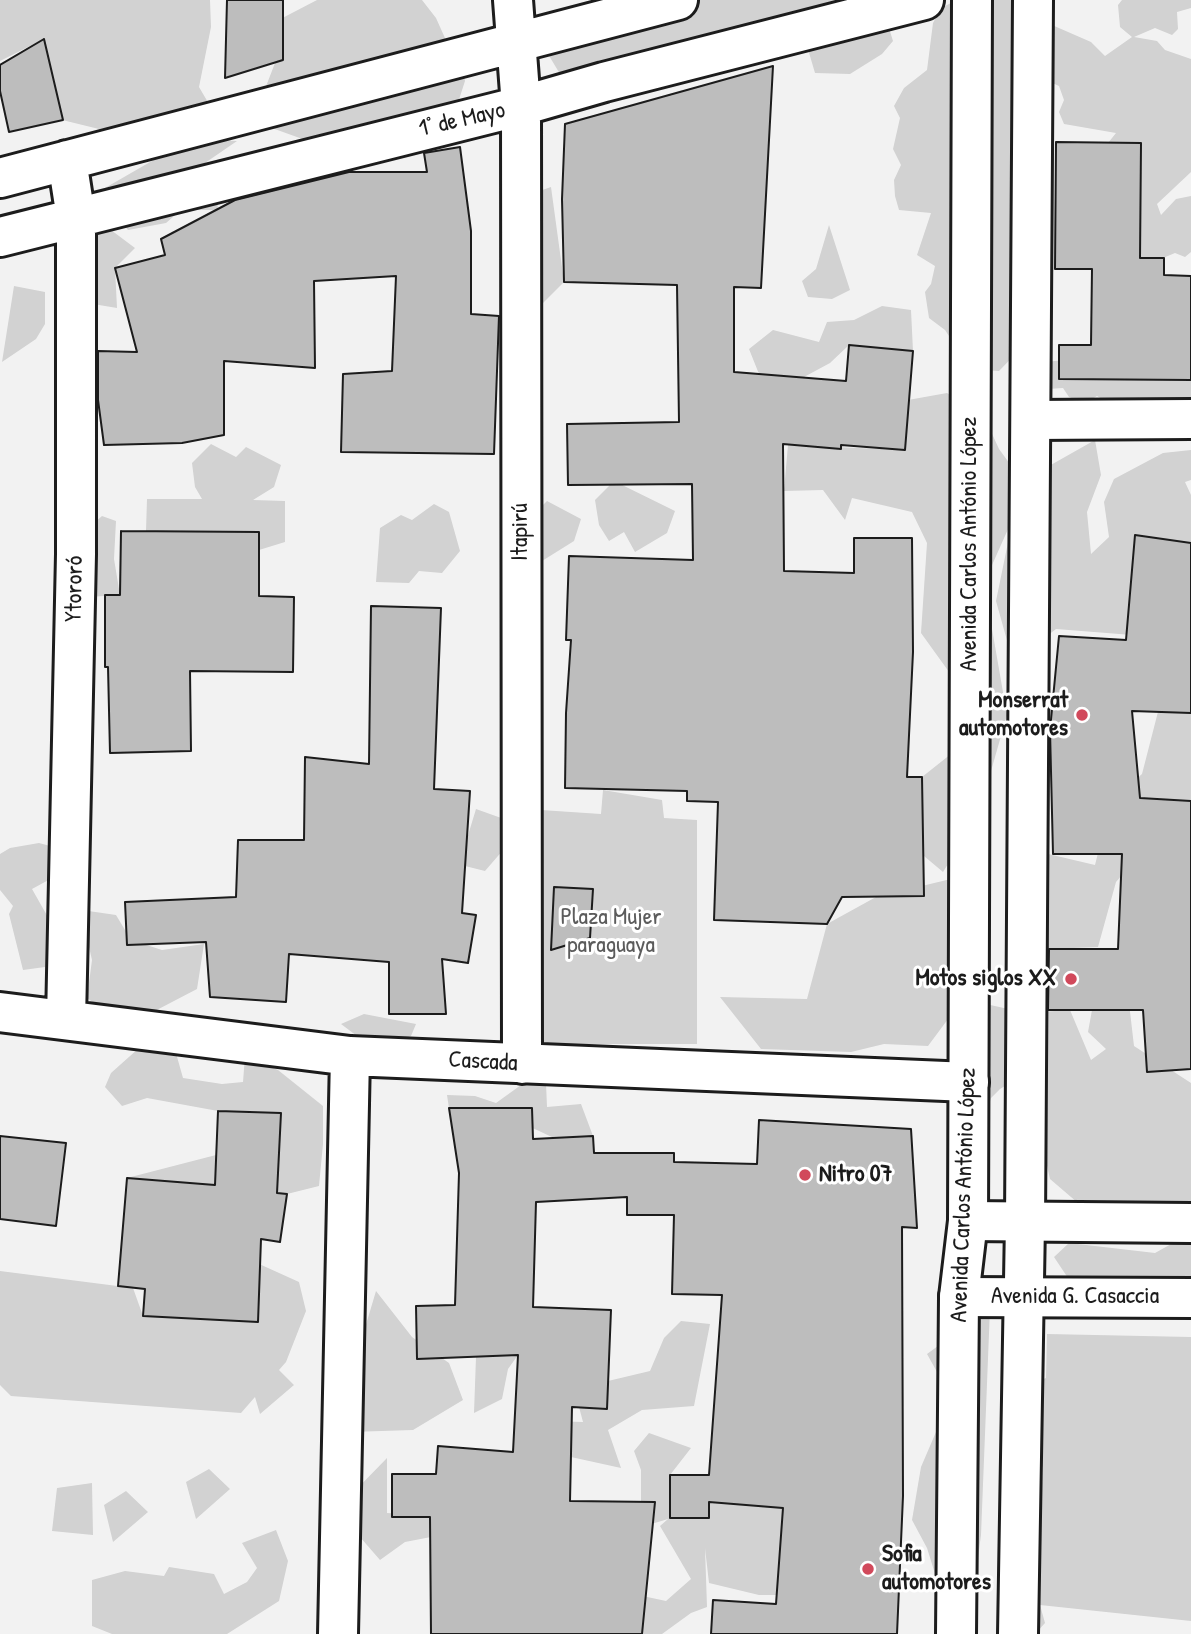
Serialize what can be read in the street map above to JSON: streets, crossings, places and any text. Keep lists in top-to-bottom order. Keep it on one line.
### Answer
{"streets":{"street":["1° de Mayo","Itapirú","Avenida Carlos António López","Ytororó","Cascada","Avenida G. Casaccia"]},"crossings":[["1° de Mayo","Itapirú"],["1° de Mayo","Ytororó"],["Itapirú","Cascada"],["Avenida Carlos António López","Cascada"],["Avenida Carlos António López","Avenida G. Casaccia"],["Ytororó","Cascada"]],"parks":["Plaza Mujer paraguaya"],"places":["Monserrat automotores","Motos siglos XX","Nitro 07","Sofia automotores"]}
